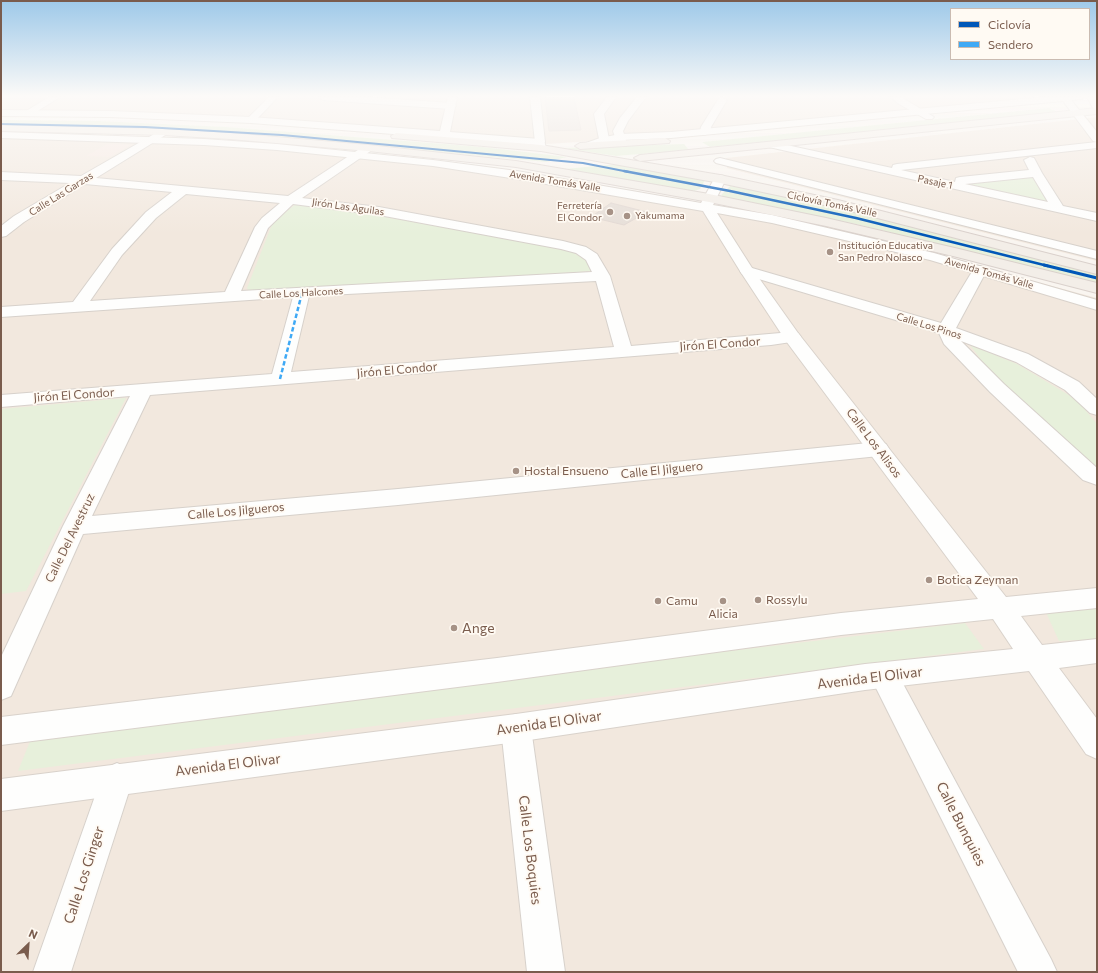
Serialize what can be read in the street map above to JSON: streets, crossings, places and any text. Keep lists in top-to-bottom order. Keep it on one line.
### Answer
{"streets":{"main road":["Avenida Tomás Valle"],"street":["Pasaje 1","Calle Las Garzas","Jirón Las Aguilas","Calle Los Halcones","Calle Los Pinos","Jirón El Condor","Calle Los Alisos","Calle El Jilguero","Calle Los Jilgueros","Calle Del Avestruz","Avenida El Olivar","Calle Bunquies","Calle Los Boquies","Calle Los Ginger"],"cycle path":["Ciclovía Tomás Valle"]},"crossings":[["Avenida Tomás Valle","Calle Los Alisos"],["Calle Las Garzas","Jirón Las Aguilas"],["Jirón Las Aguilas","Calle Los Halcones"],["Jirón Las Aguilas","Jirón El Condor"],["Calle Los Pinos","Calle Los Alisos"],["Jirón El Condor","Calle Los Alisos"],["Jirón El Condor","Calle Del Avestruz"],["Calle Los Alisos","Calle El Jilguero"],["Calle Los Alisos","Avenida El Olivar"],["Calle El Jilguero","Calle Los Jilgueros"],["Calle Los Jilgueros","Calle Del Avestruz"],["Avenida El Olivar","Calle Bunquies"],["Avenida El Olivar","Calle Los Boquies"],["Avenida El Olivar","Calle Los Ginger"]],"places":["Ferretería El Condor","Yakumama","Institución Educativa San Pedro Nolasco","Hostal Ensueno","Botica Zeyman","Rossylu","Camu","Alicia","Ange"],"legend":["Ciclovía","Sendero"],"north":"top right"}
